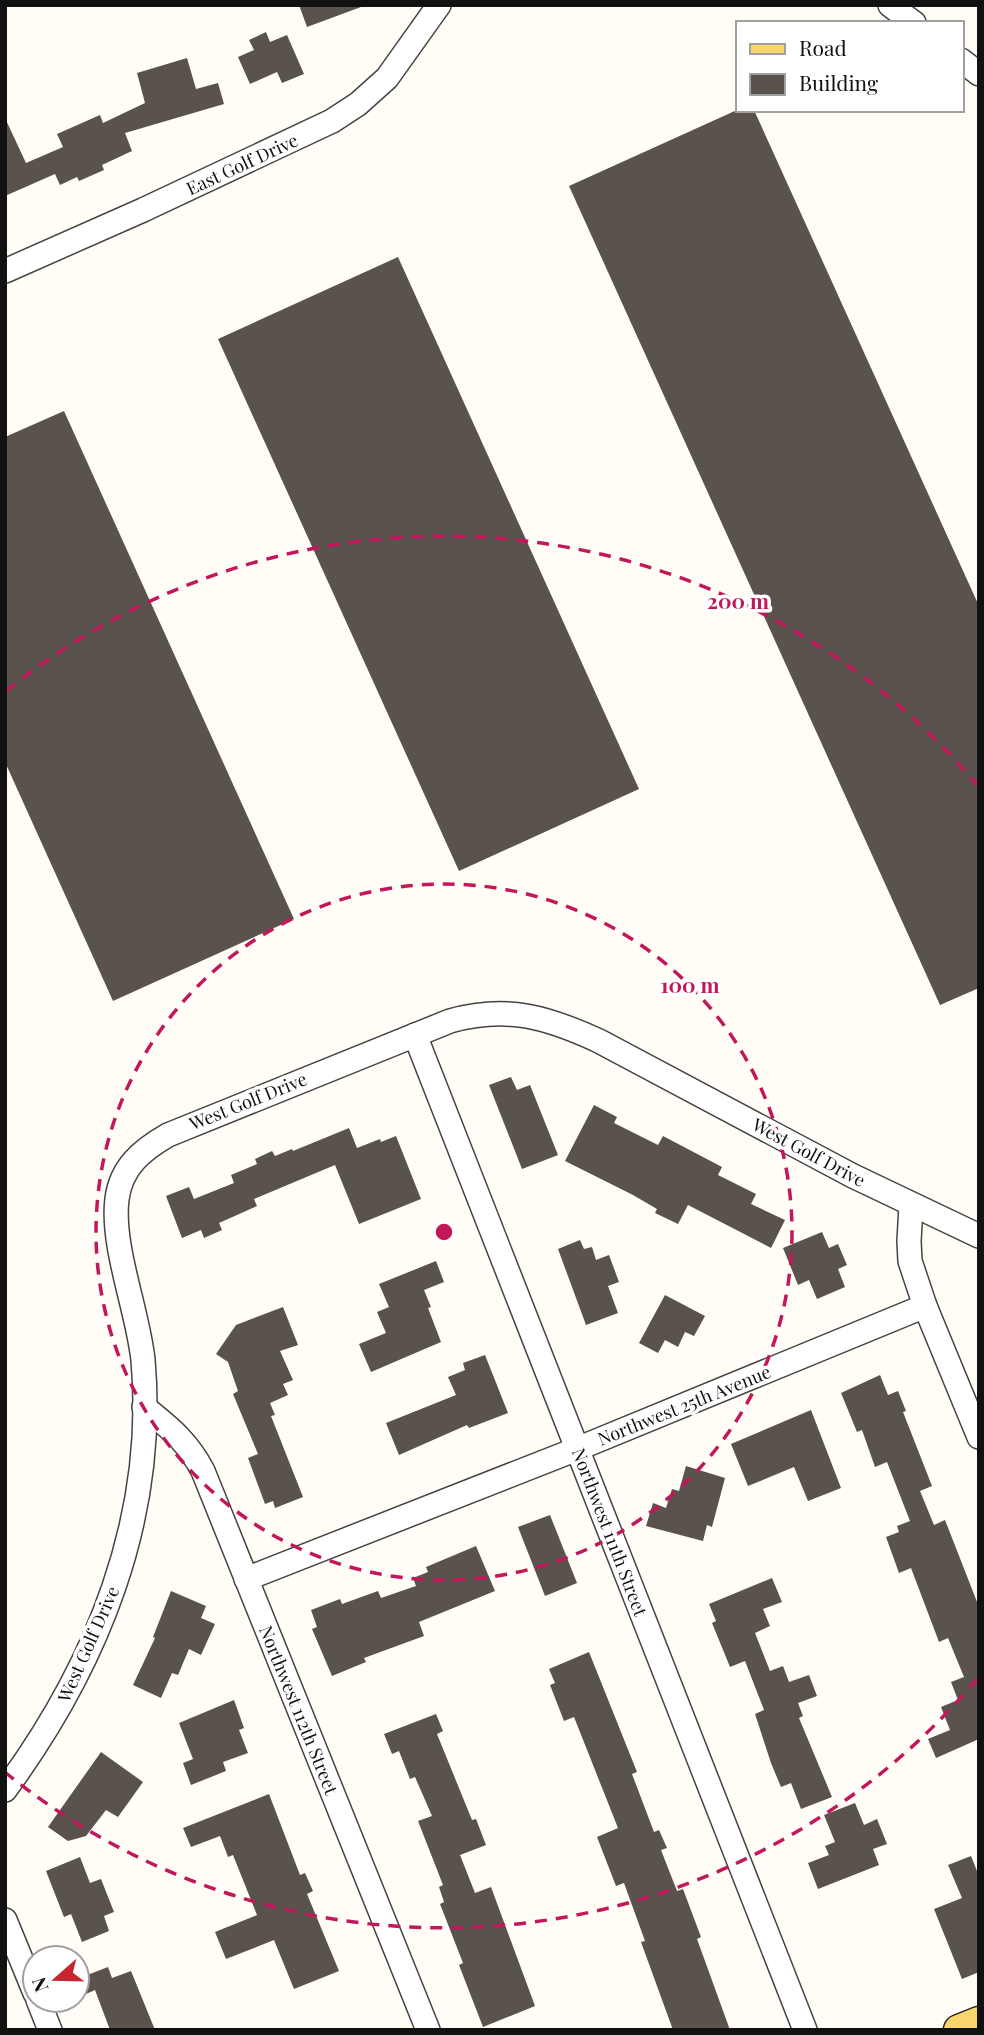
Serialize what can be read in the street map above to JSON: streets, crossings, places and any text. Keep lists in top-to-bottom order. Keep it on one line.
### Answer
{"streets":{"street":["East Golf Drive","West Golf Drive","Northwest 25th Avenue","Northwest 111th Street","Northwest 112th Street"]},"crossings":[["West Golf Drive","Northwest 111th Street"],["West Golf Drive","Northwest 112th Street"],["Northwest 25th Avenue","Northwest 111th Street"],["Northwest 25th Avenue","Northwest 112th Street"]],"legend":["Road","Building"],"north":"left","rings":["200 m","100 m"]}
